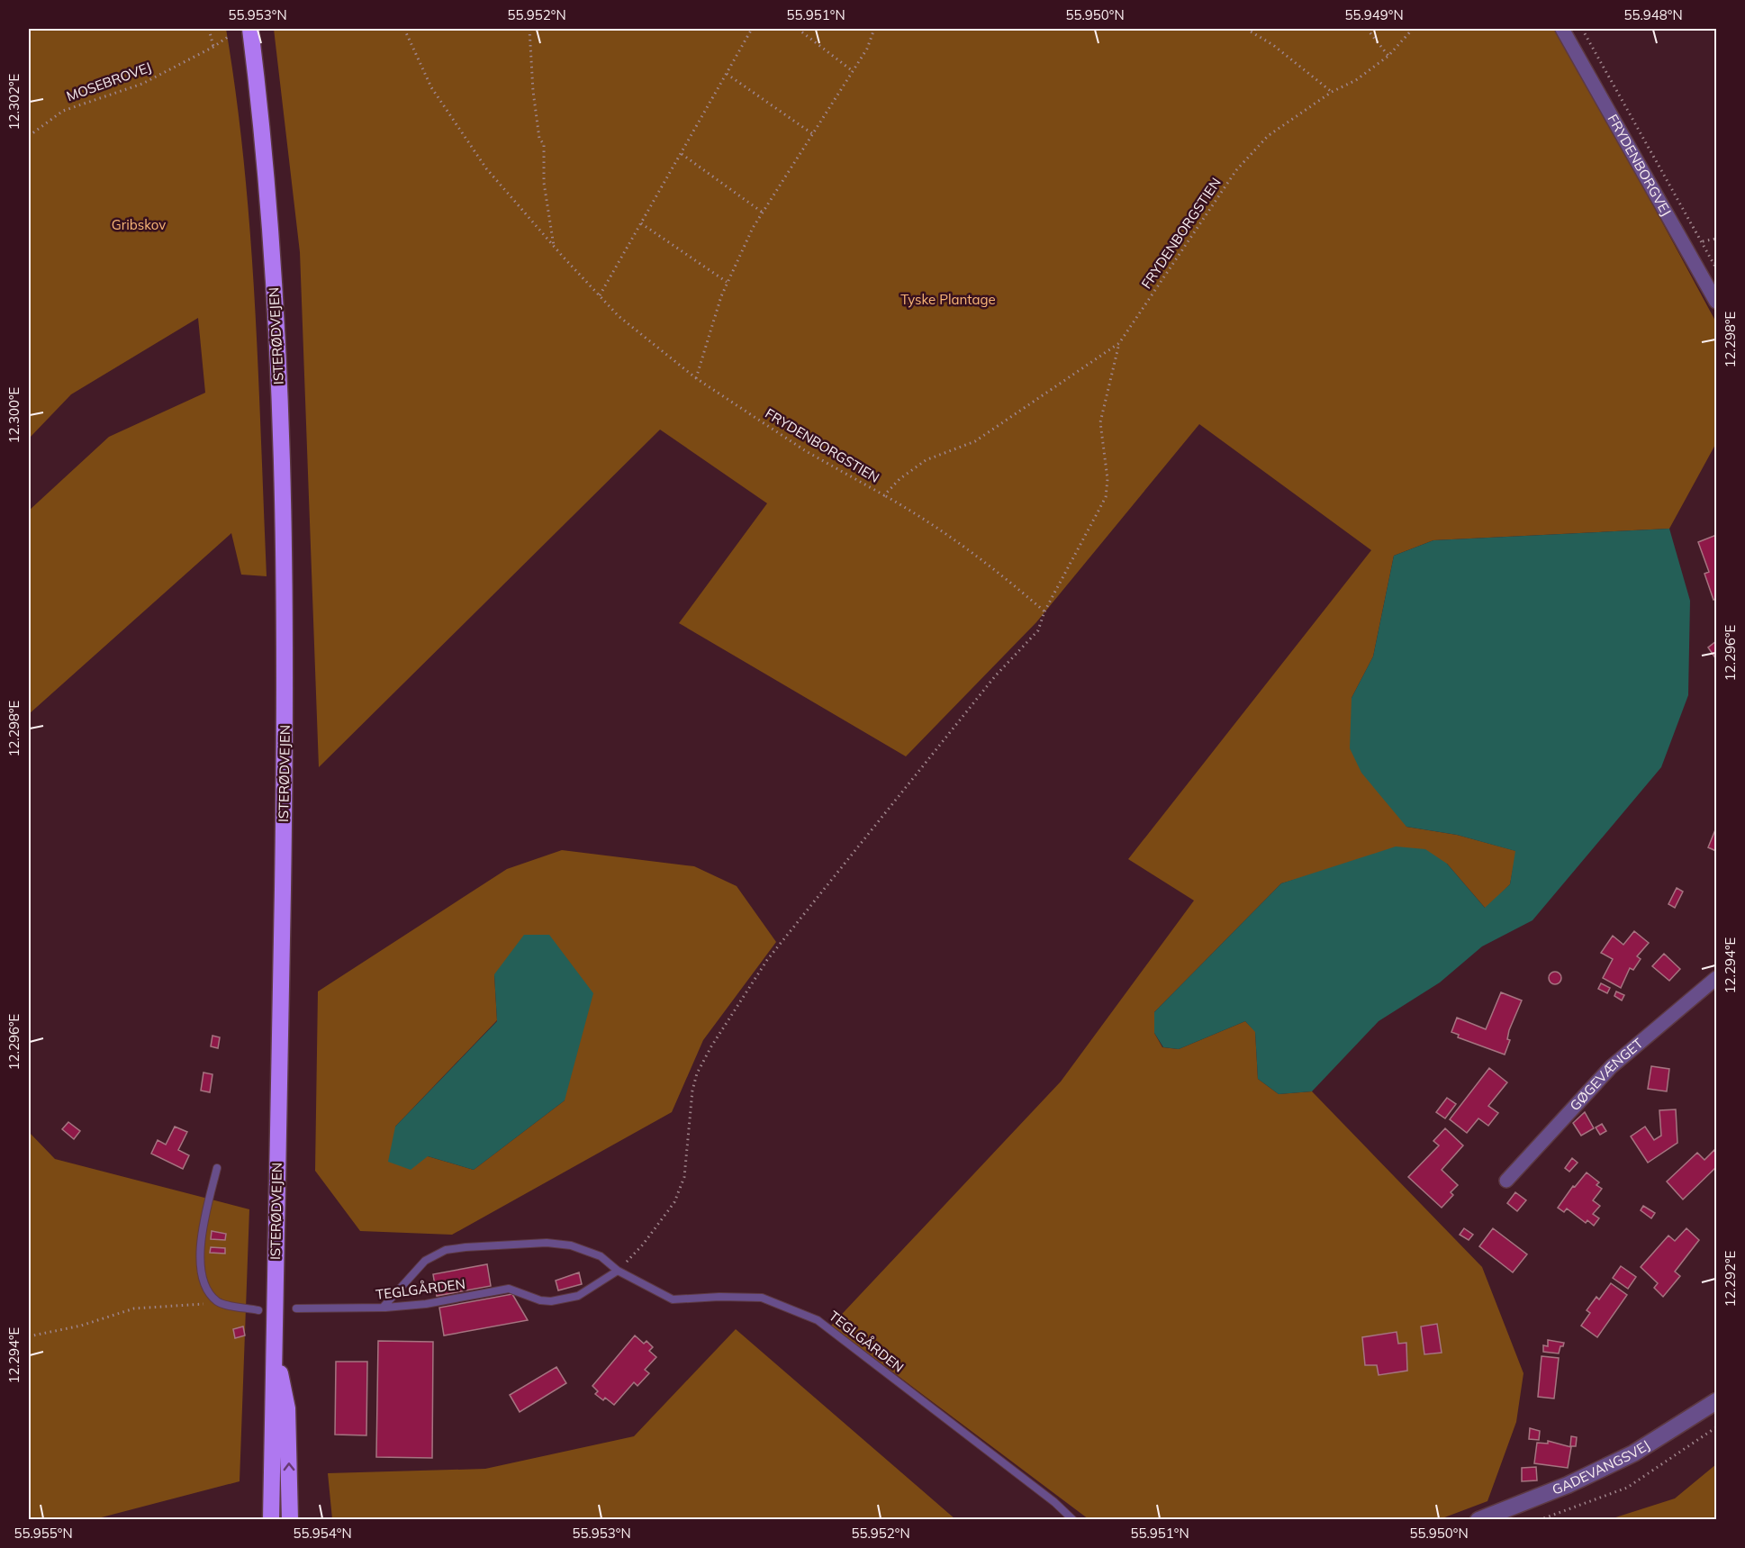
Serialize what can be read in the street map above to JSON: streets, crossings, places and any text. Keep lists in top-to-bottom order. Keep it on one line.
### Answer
{"streets":{"highway":["ISTERØDVEJEN"],"street":["FRYDENBORGVEJ","GØGEVÆNGET","GADEVANGSVEJ"],"lane":["TEGLGÅRDEN"],"path":["MOSEBROVEJ","FRYDENBORGSTIEN"]},"parks":["Gribskov","Tyske Plantage"],"coordinates":["55.953°N","55.952°N","55.951°N","55.950°N","55.949°N","55.948°N","12.302°E","12.298°E","12.300°E","12.296°E","12.294°E","12.292°E","55.955°N","55.954°N"]}
